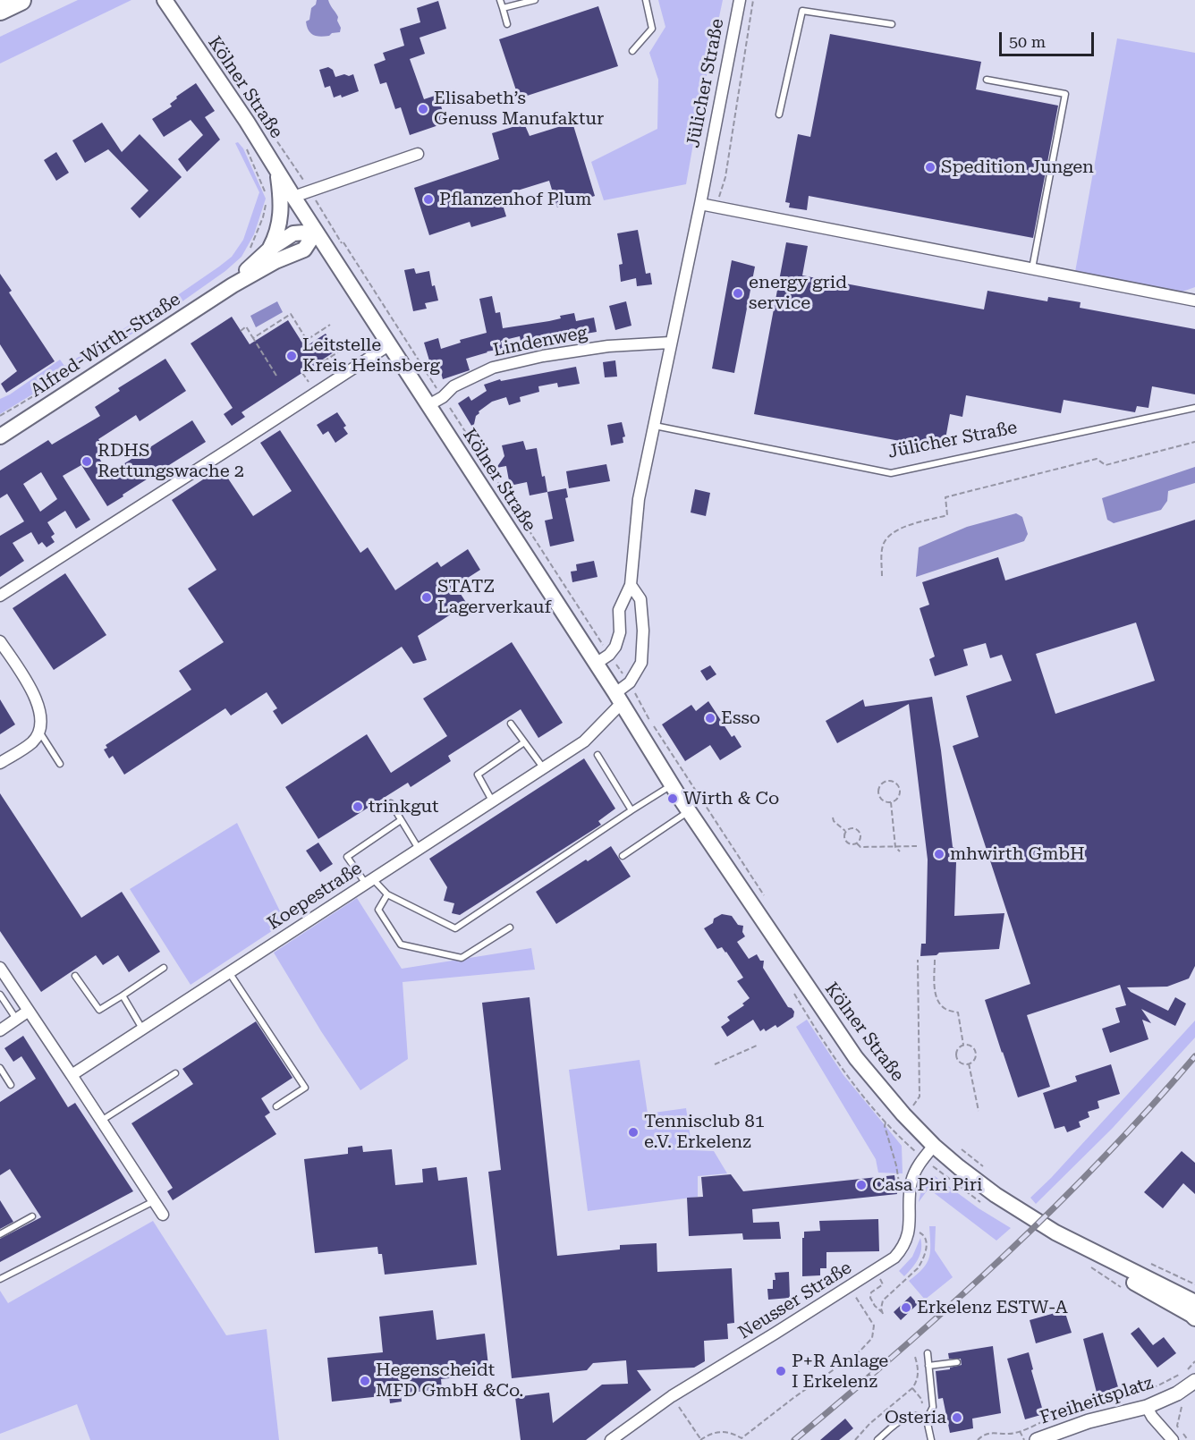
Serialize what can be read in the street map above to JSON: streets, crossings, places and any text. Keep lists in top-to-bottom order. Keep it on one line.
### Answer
{"streets":{"main road":["Kölner Straße","Alfred-Wirth-Straße"],"street":["Jülicher Straße","Lindenweg","Koepestraße","Neusser Straße","Freiheitsplatz"]},"crossings":[["Jülicher Straße","Kölner Straße"],["Jülicher Straße","Lindenweg"],["Jülicher Straße","Koepestraße"],["Kölner Straße","Lindenweg"],["Kölner Straße","Alfred-Wirth-Straße"],["Kölner Straße","Koepestraße"],["Kölner Straße","Neusser Straße"]],"places":["Elisabeth’s Genuss Manufaktur","Spedition Jungen","Pflanzenhof Plum","energy grid service","Leitstelle Kreis Heinsberg","RDHS Rettungswache 2","STATZ Lagerverkauf","Esso","Wirth & Co","trinkgut","mhwirth GmbH","Tennisclub 81 e.V. Erkelenz","Casa Piri Piri","Erkelenz ESTW-A","P+R Anlage I Erkelenz","Hegenscheidt MFD GmbH &Co.","Osteria"],"scale_bar":"50 m"}
